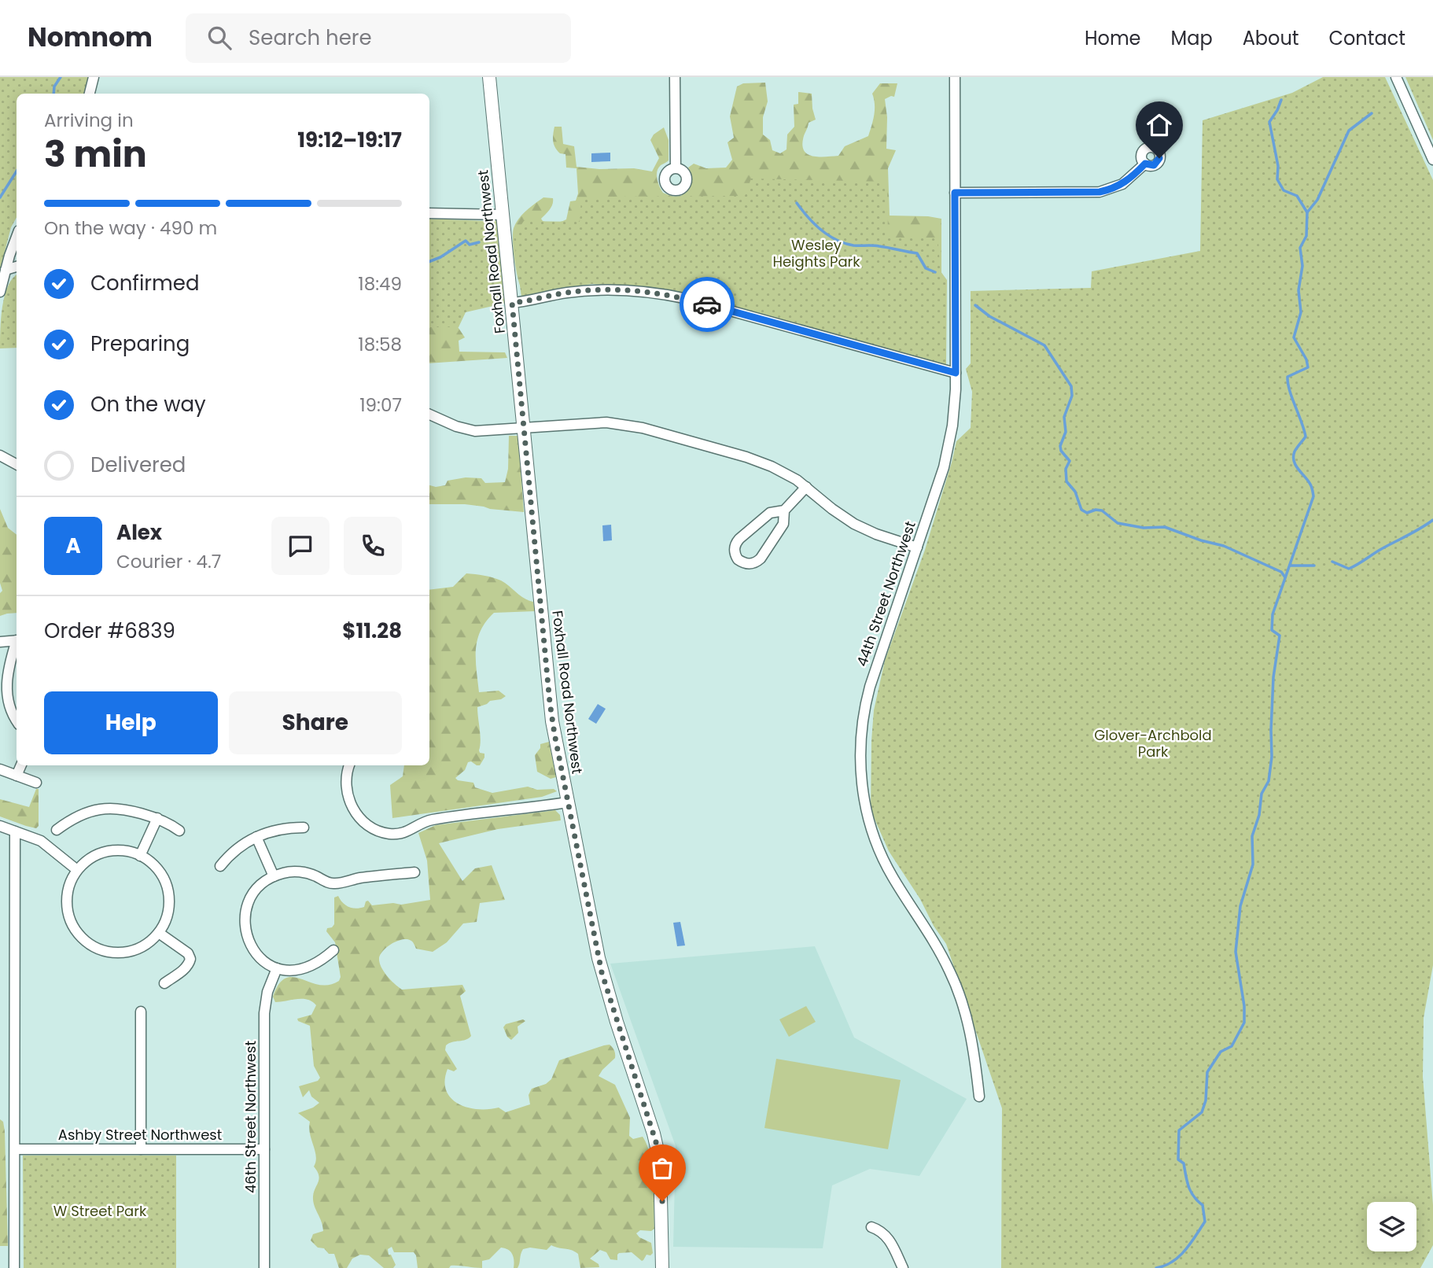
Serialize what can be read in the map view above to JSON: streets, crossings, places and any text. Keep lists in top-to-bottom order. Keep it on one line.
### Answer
{"streets":{"main road":["Foxhall Road Northwest"],"street":["44th Street Northwest","46th Street Northwest","Ashby Street Northwest"]},"crossings":[["46th Street Northwest","Ashby Street Northwest"]],"parks":["Wesley Heights Park","Glover-Archbold Park","W Street Park"],"page":{"header":"Nomnom","search":"Search here","nav":["Home","Map","About","Contact"],"heading":["3 min","Arriving in","19:12–19:17"],"panel":["Alex","Courier · 4.7","Order #6839","$11.28"],"bar":"On the way · 490 m","list":[["Confirmed","18:49"],["Preparing","18:58"],["On the way","19:07"],"Delivered"],"round":"A","buttons":["Help","Share"]}}
